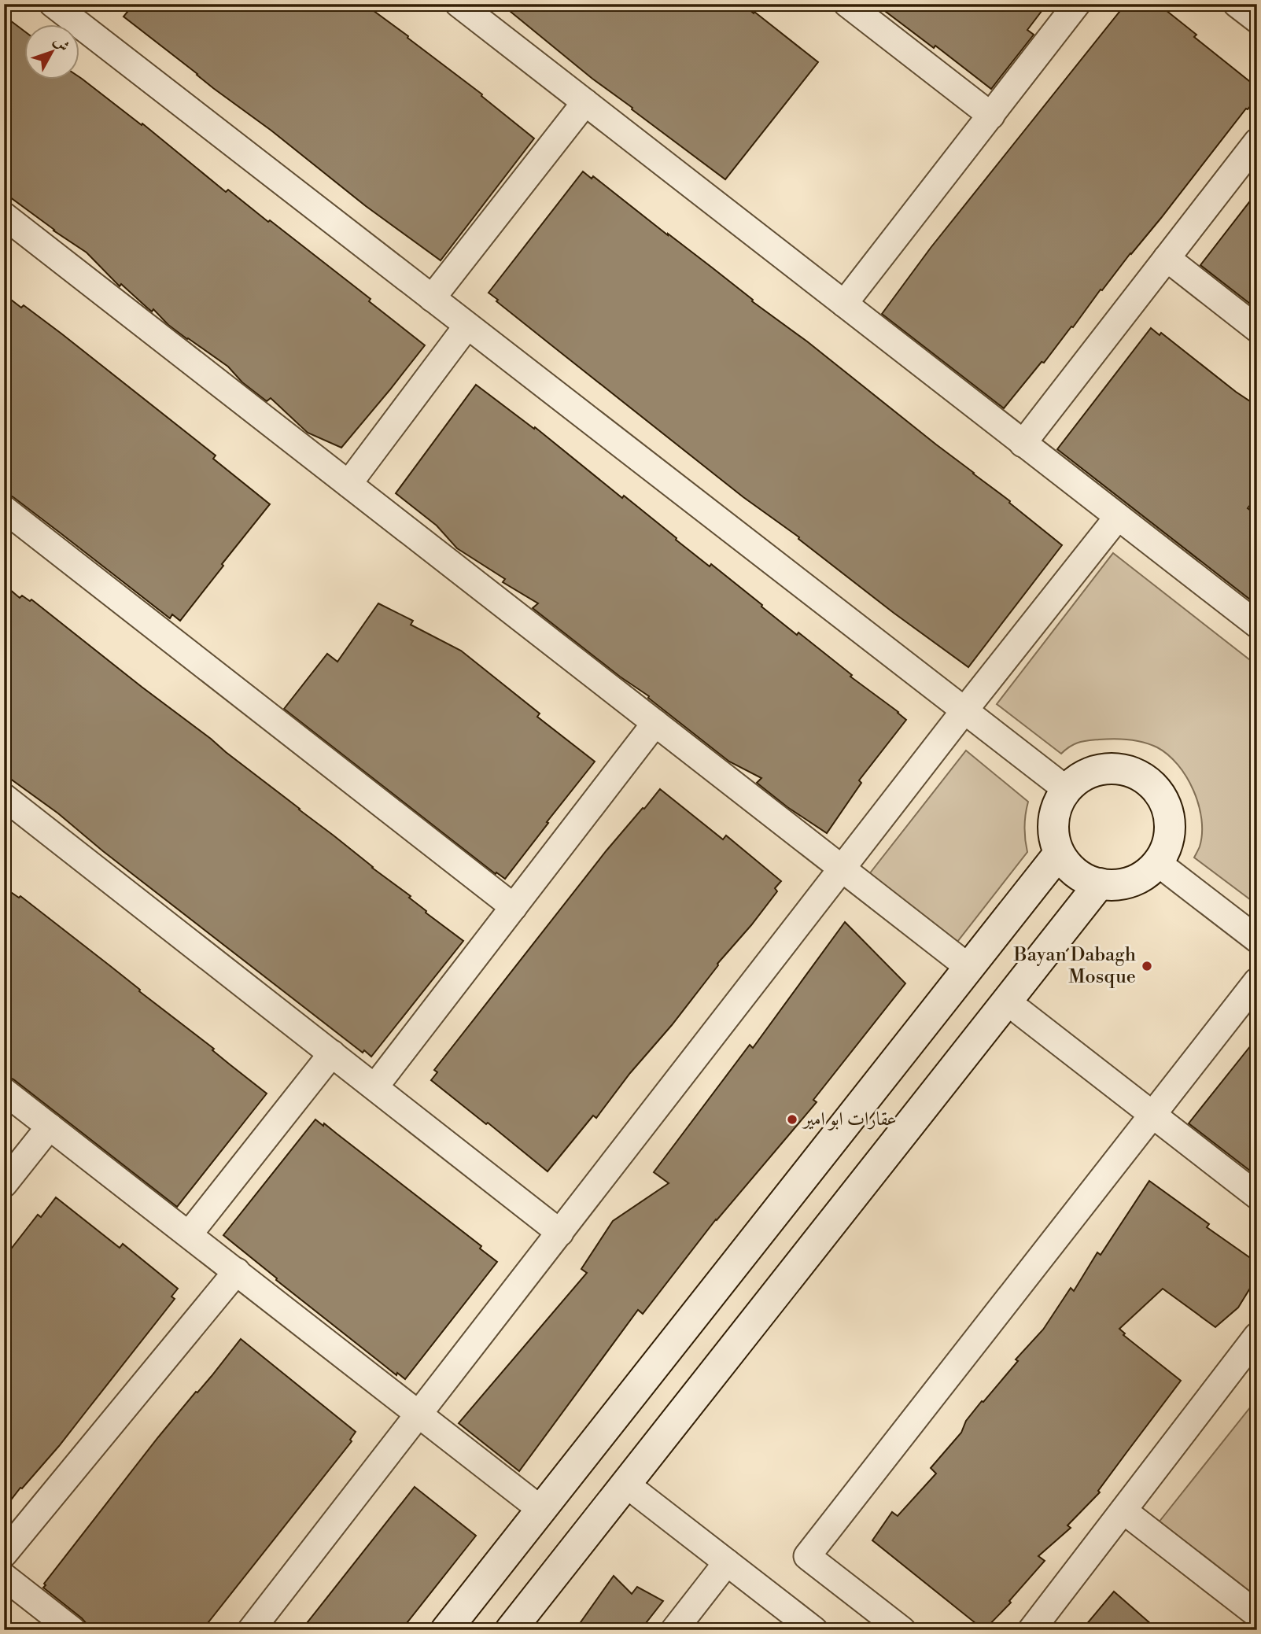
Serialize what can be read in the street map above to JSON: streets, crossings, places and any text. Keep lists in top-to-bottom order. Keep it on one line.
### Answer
{"places":["Bayan Dabagh Mosque","عقارات ابو امير"],"north":"top right"}
